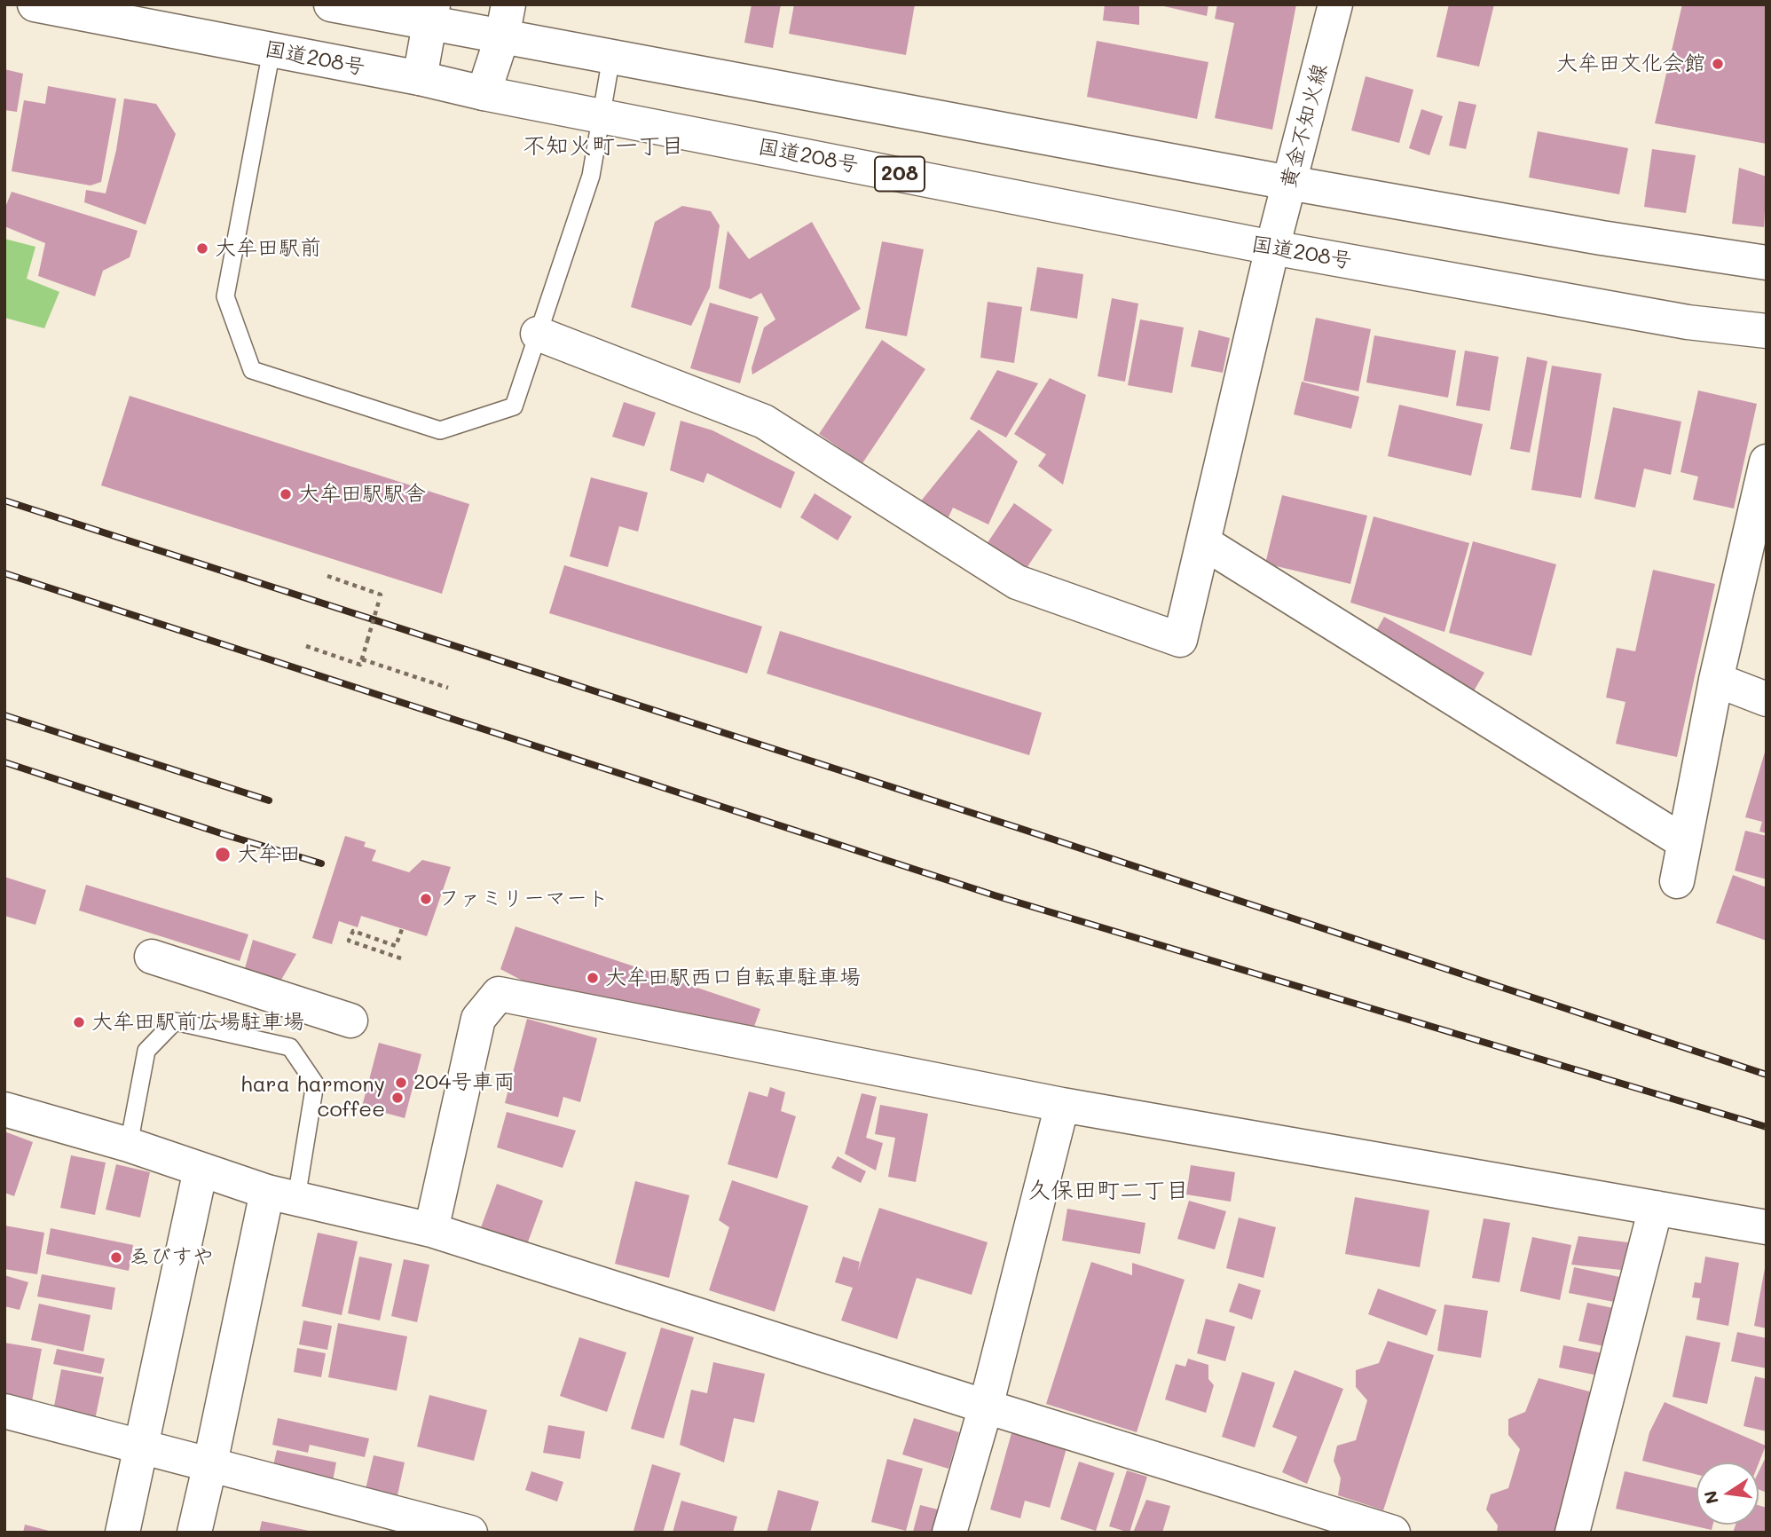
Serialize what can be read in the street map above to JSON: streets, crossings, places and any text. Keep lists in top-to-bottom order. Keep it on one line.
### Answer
{"streets":{"main road":["国道208号","黄金不知火線","208"]},"crossings":[["国道208号","黄金不知火線"]],"districts":["不知火町一丁目","久保田町二丁目"],"places":["大牟田文化会館","大牟田駅前","大牟田駅駅舎","大牟田","ファミリーマート","大牟田駅西口自転車駐車場","大牟田駅前広場駐車場","204号車両","hara harmony coffee","ゑびすや"],"north":"left"}
